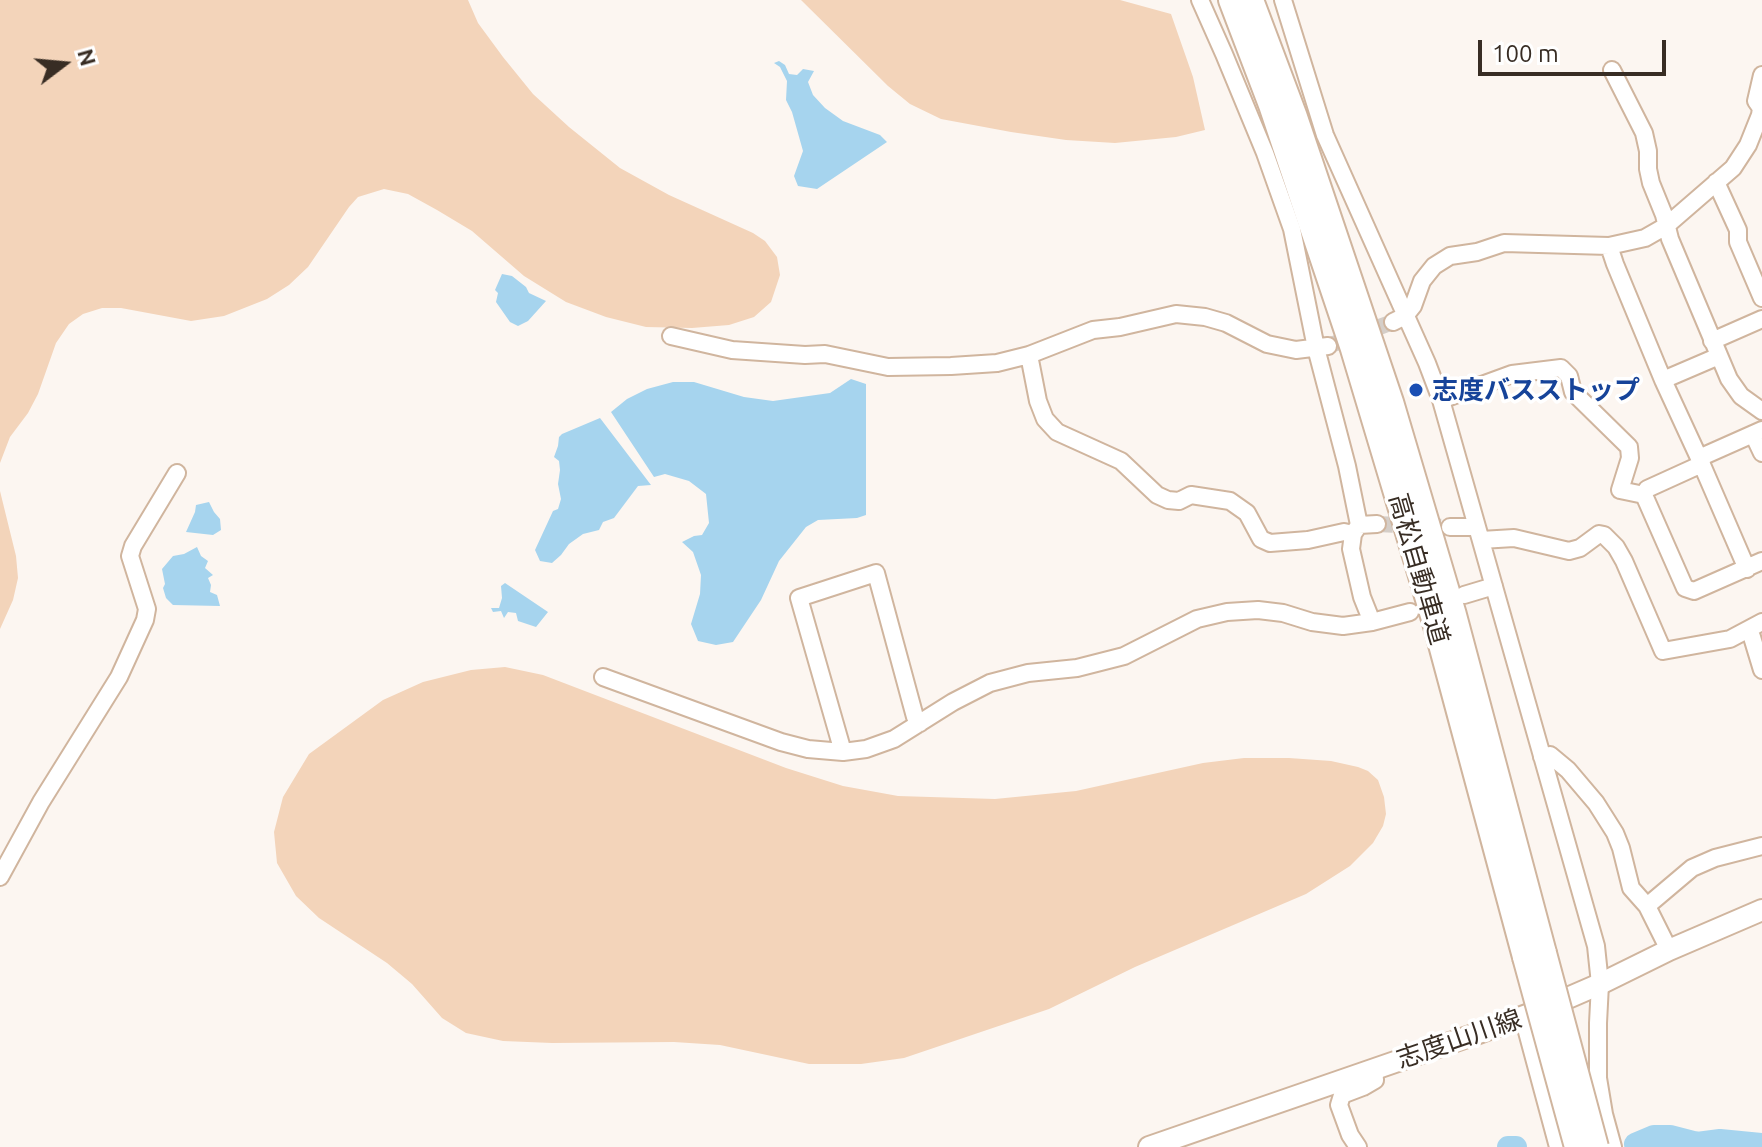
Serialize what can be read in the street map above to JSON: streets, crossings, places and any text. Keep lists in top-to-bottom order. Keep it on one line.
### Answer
{"streets":{"highway":["高松自動車道"],"main road":["志度山川線"]},"places":["志度バスストップ"],"scale_bar":"100 m","north":"right"}
